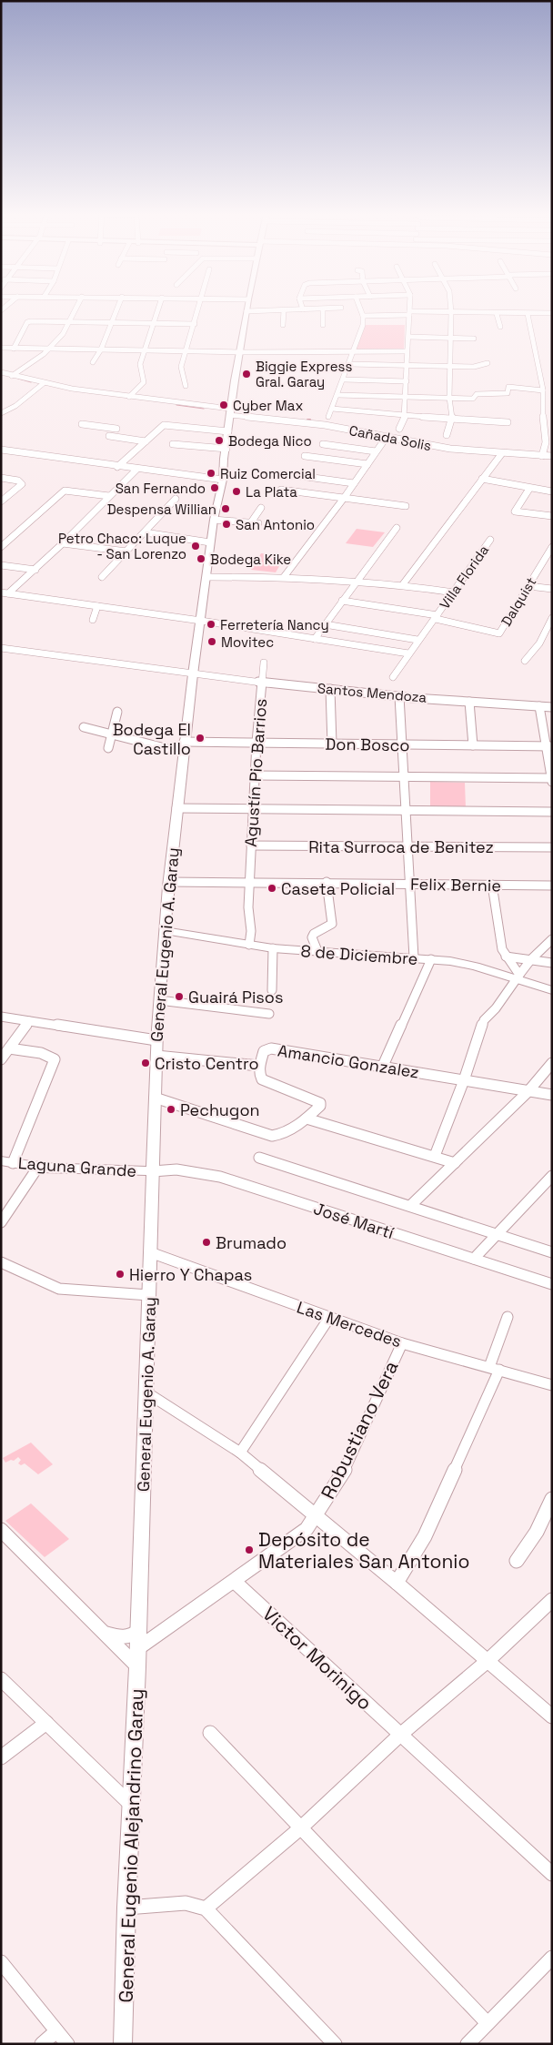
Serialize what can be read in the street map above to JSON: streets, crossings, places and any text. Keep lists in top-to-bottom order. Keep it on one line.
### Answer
{"streets":{"main road":["General Eugenio A. Garay","8 de Diciembre","Laguna Grande","General Eugenio Alejandrino Garay"],"street":["Cañada Solis","Villa Florida","Dalquist","Santos Mendoza","Don Bosco","Agustín Pio Barrios","Rita Surroca de Benitez","Felix Bernie","Amancio Gonzalez","José Martí","Las Mercedes","Robustiano Vera","Victor Morinigo"]},"crossings":[["Cañada Solis","General Eugenio A. Garay"],["Villa Florida","Dalquist"],["Santos Mendoza","Agustín Pio Barrios"],["Santos Mendoza","General Eugenio A. Garay"],["Don Bosco","Agustín Pio Barrios"],["Don Bosco","General Eugenio A. Garay"],["Agustín Pio Barrios","Rita Surroca de Benitez"],["Agustín Pio Barrios","Felix Bernie"],["Agustín Pio Barrios","8 de Diciembre"],["Felix Bernie","General Eugenio A. Garay"],["General Eugenio A. Garay","8 de Diciembre"],["General Eugenio A. Garay","Amancio Gonzalez"],["General Eugenio A. Garay","Laguna Grande"],["General Eugenio A. Garay","José Martí"],["General Eugenio A. Garay","Las Mercedes"],["General Eugenio A. Garay","Robustiano Vera"],["General Eugenio A. Garay","General Eugenio Alejandrino Garay"],["Laguna Grande","José Martí"],["Las Mercedes","Robustiano Vera"],["Robustiano Vera","Victor Morinigo"],["Robustiano Vera","General Eugenio Alejandrino Garay"]],"places":["Biggie Express Gral. Garay","Cyber Max","Bodega Nico","Ruiz Comercial","San Fernando","La Plata","Despensa Willian","San Antonio","Petro Chaco: Luque - San Lorenzo","Bodega Kike","Ferretería Nancy","Movitec","Bodega El Castillo","Caseta Policial","Guairá Pisos","Cristo Centro","Pechugon","Brumado","Hierro Y Chapas","Depósito de Materiales San Antonio"]}
